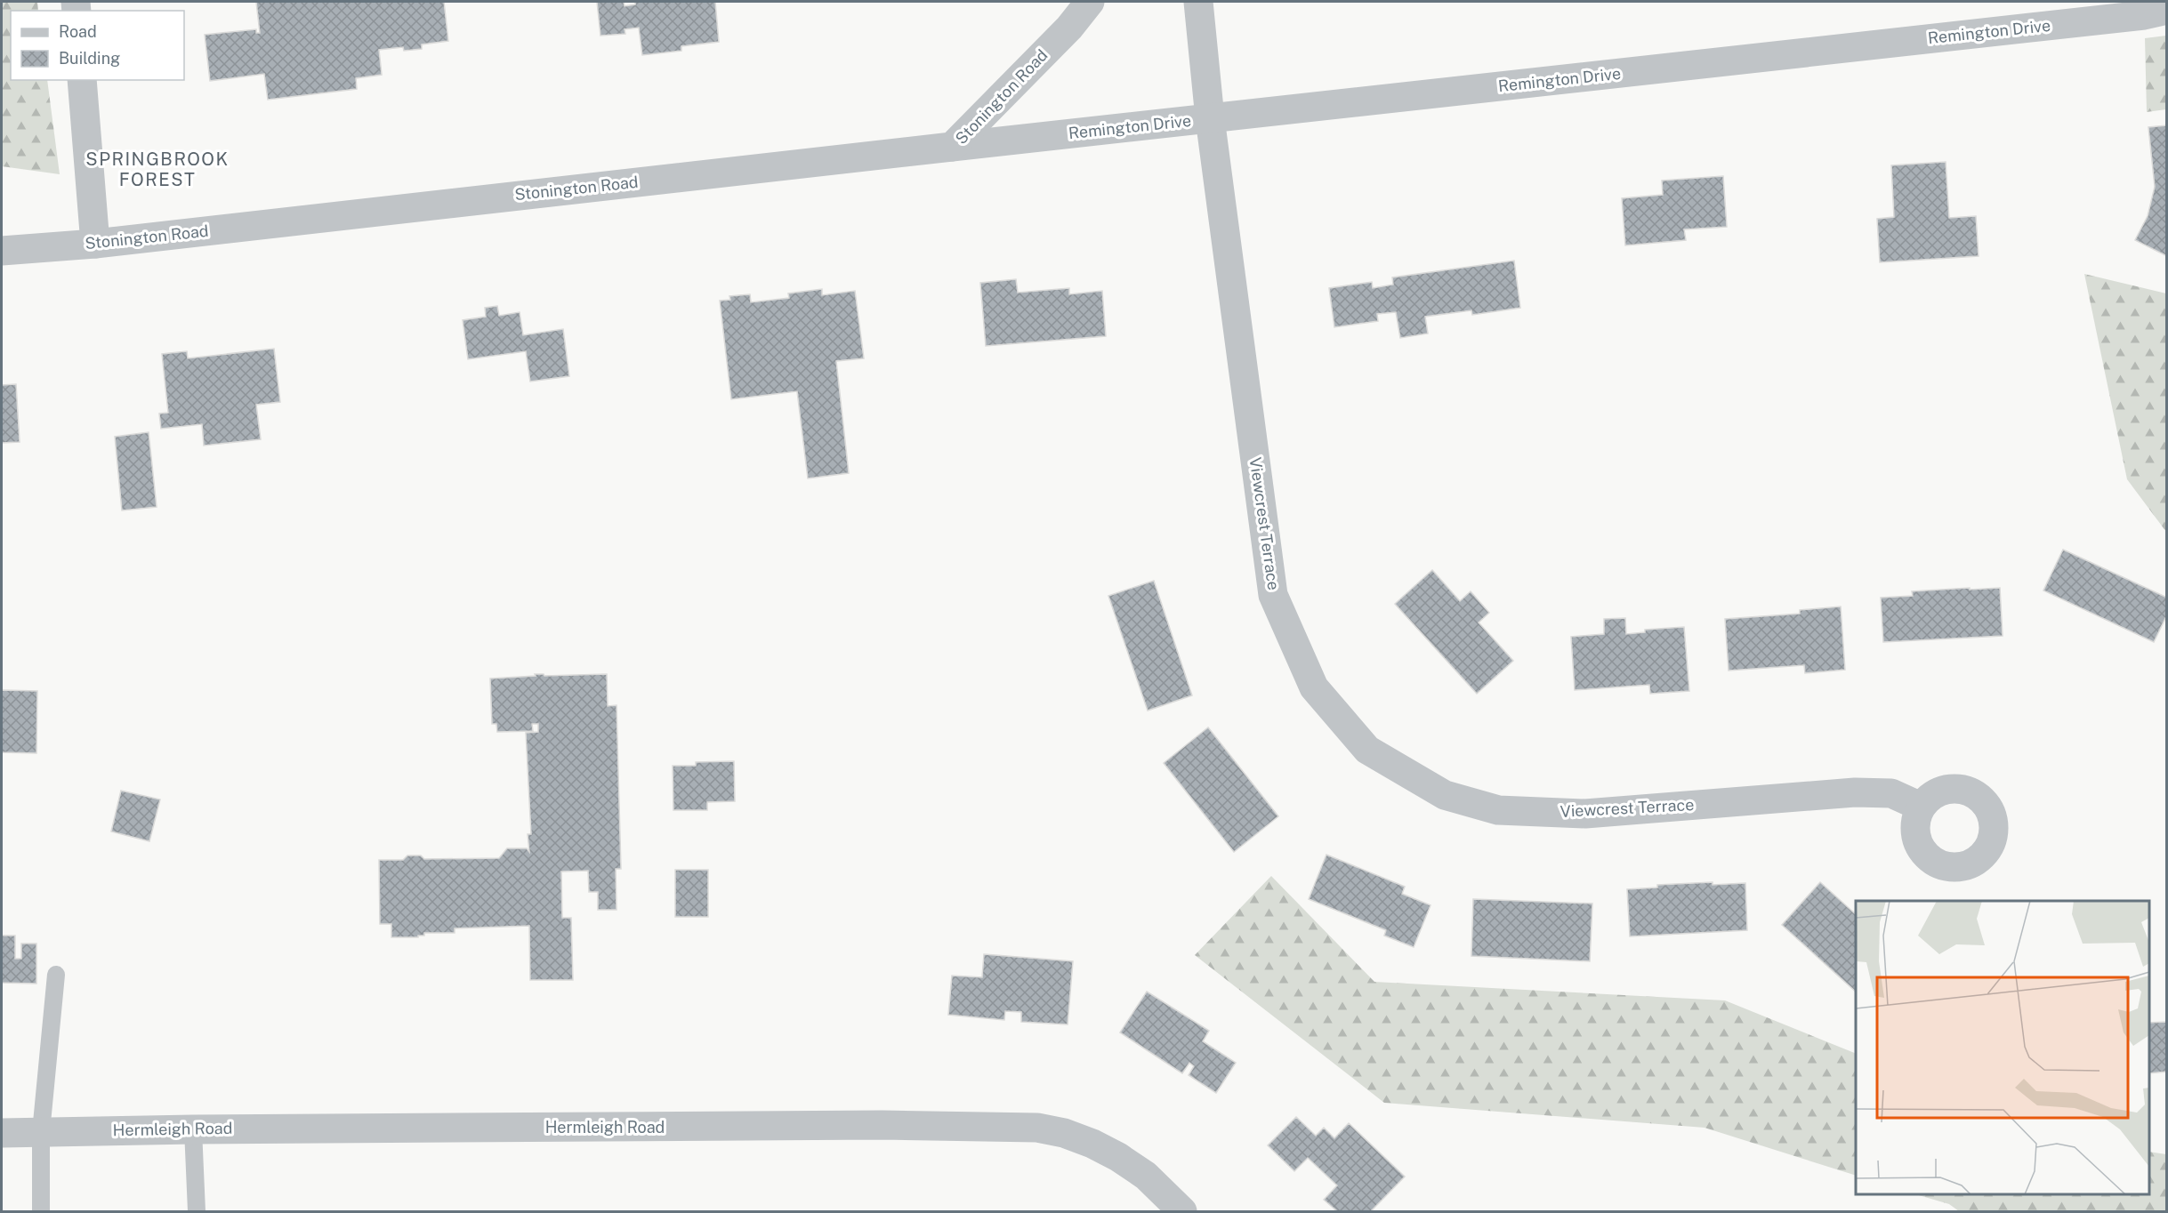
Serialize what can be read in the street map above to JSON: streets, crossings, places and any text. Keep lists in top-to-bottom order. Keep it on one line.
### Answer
{"streets":{"street":["Remington Drive","Stonington Road","Viewcrest Terrace","Hermleigh Road"]},"crossings":[["Remington Drive","Stonington Road"],["Remington Drive","Viewcrest Terrace"]],"districts":["SPRINGBROOK FOREST"],"legend":["Road","Building"]}
